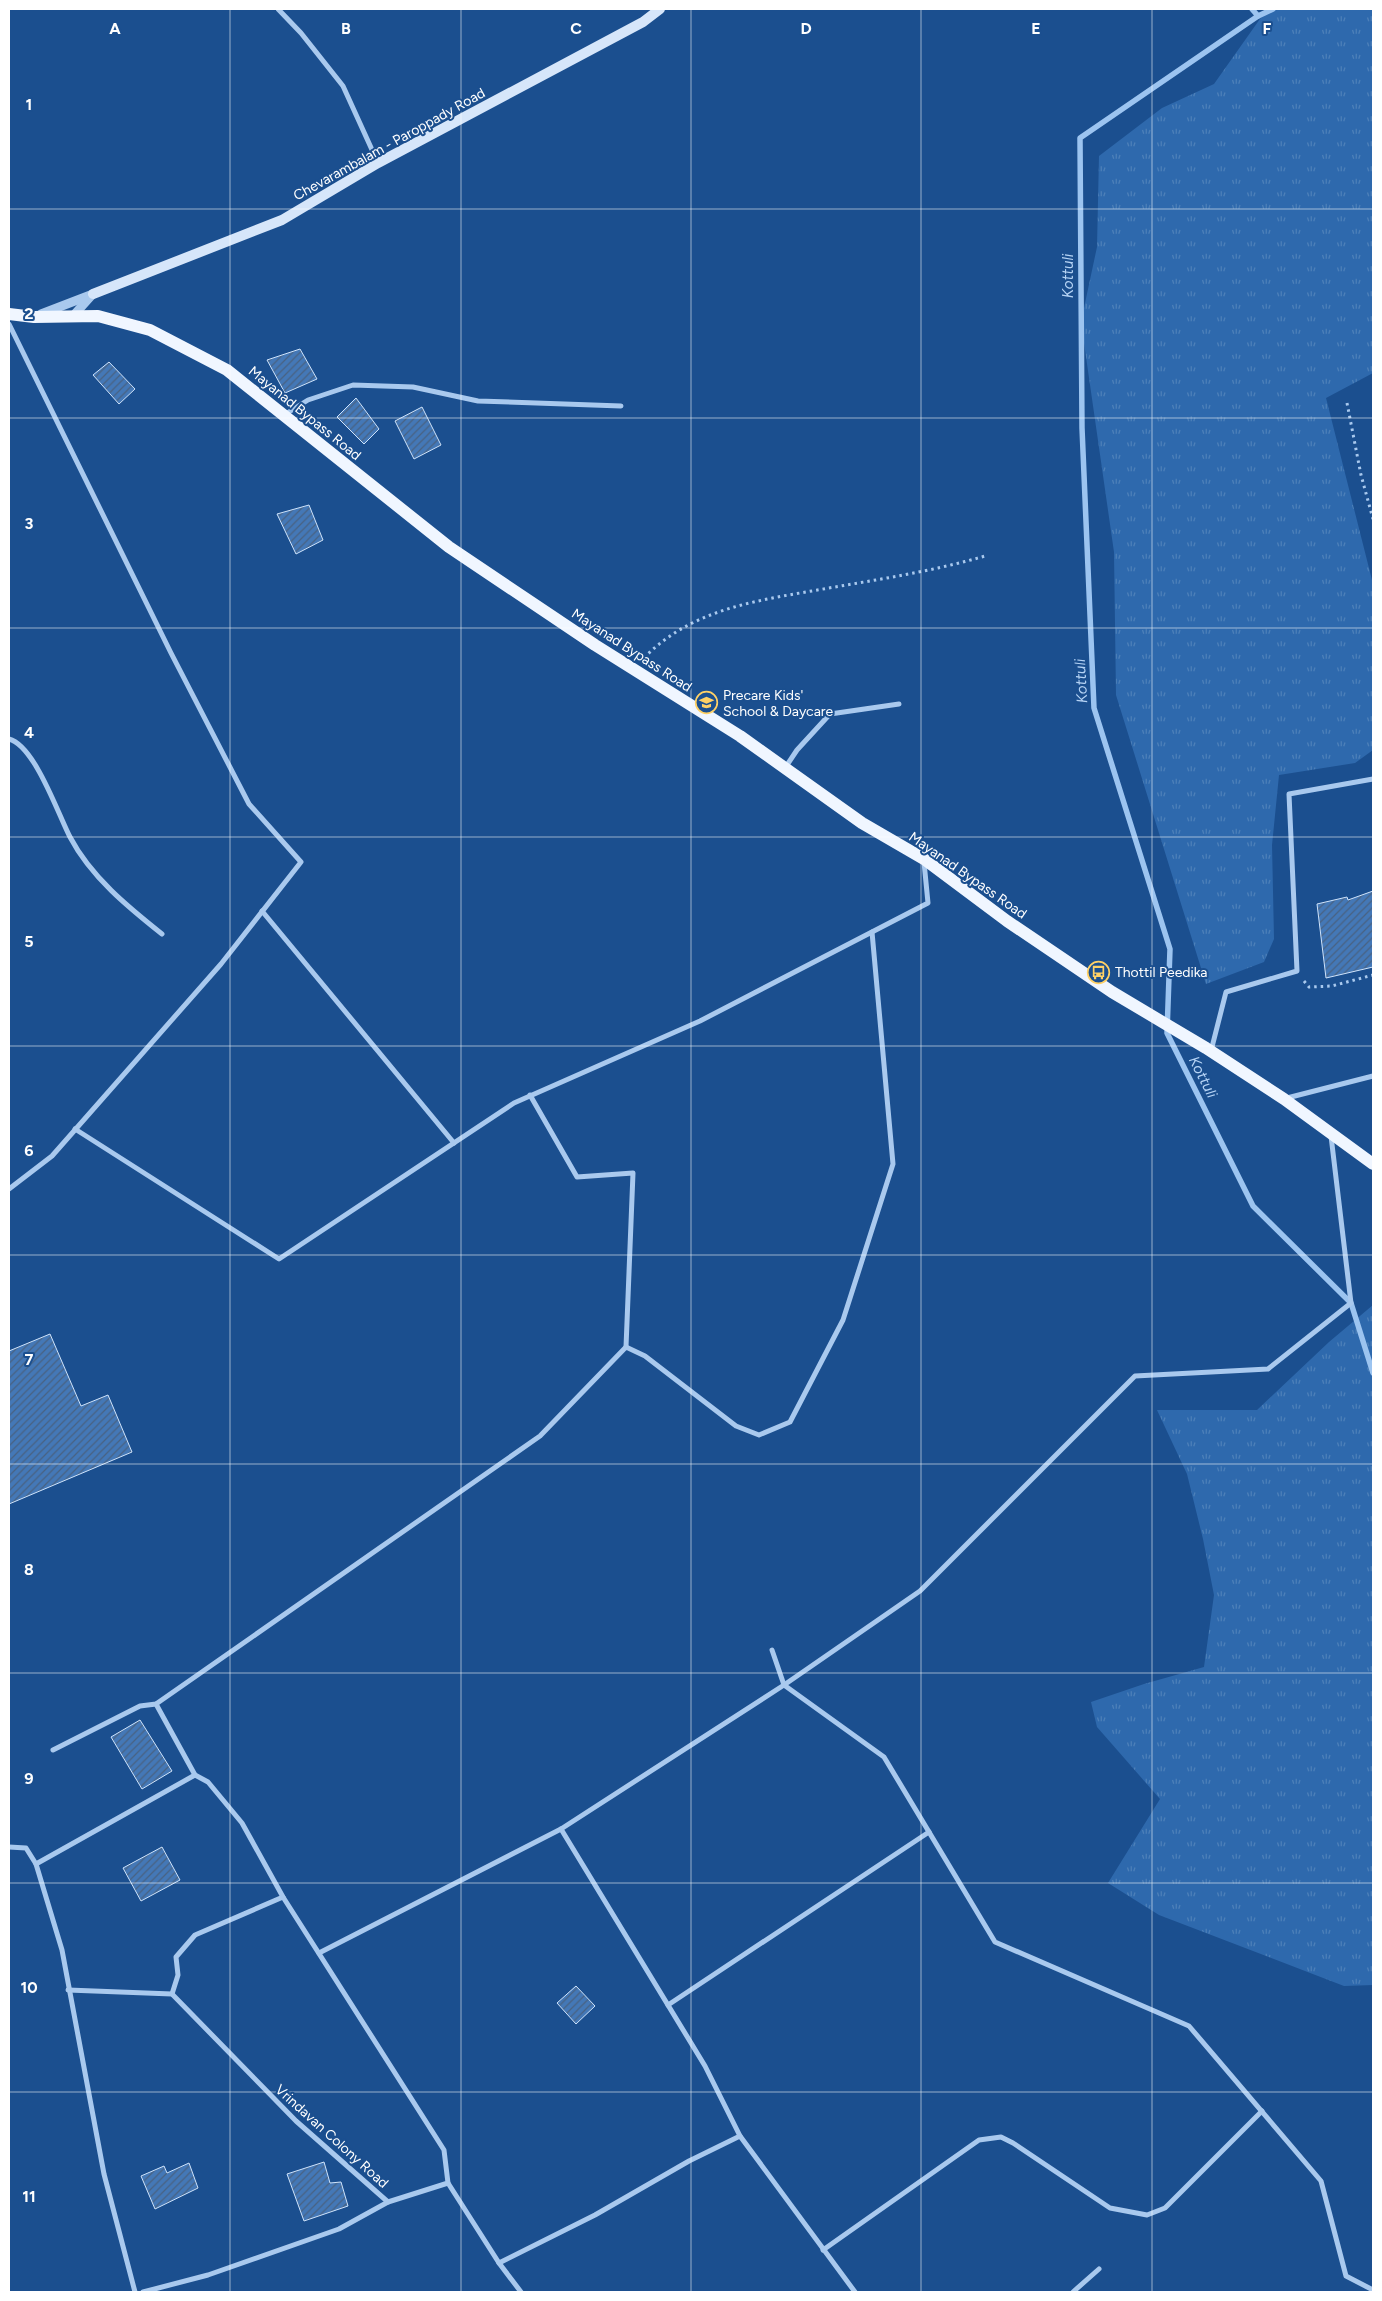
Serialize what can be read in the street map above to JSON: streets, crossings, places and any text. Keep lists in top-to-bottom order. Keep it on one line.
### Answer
{"streets":{"main road":["Chevarambalam - Paroppady Road","Mayanad Bypass Road"],"street":["Vrindavan Colony Road"]},"water":["Kottuli"],"places":{"school or university":["Precare Kids' School & Daycare"],"bus stop":["Thottil Peedika"]},"grid":{"columns":["A","B","C","D","E","F"],"rows":["1","2","3","4","5","6","7","8","9","10","11"]}}
